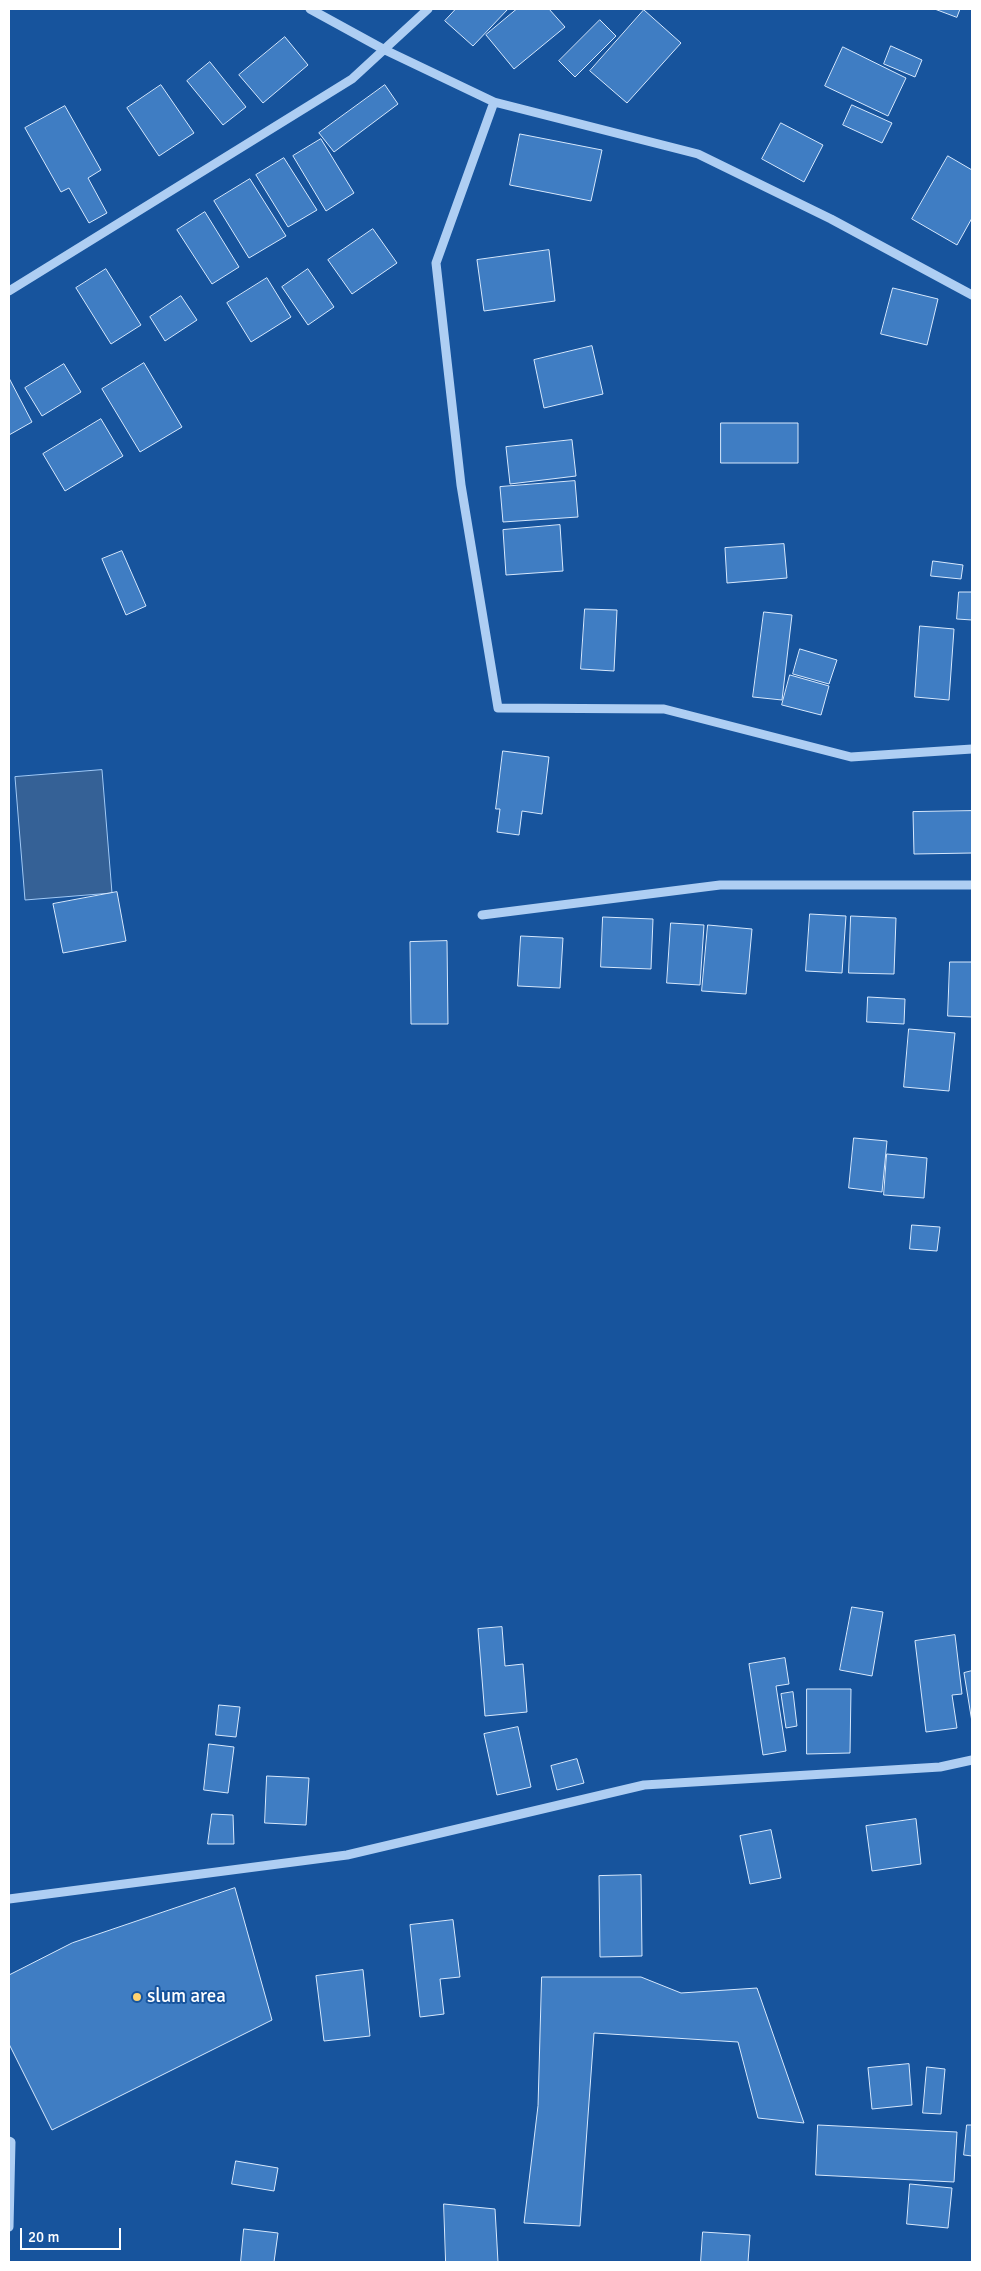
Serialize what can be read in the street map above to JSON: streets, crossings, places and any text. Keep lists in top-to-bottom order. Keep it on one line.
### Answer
{"places":["slum area"],"scale_bar":"20 m"}
